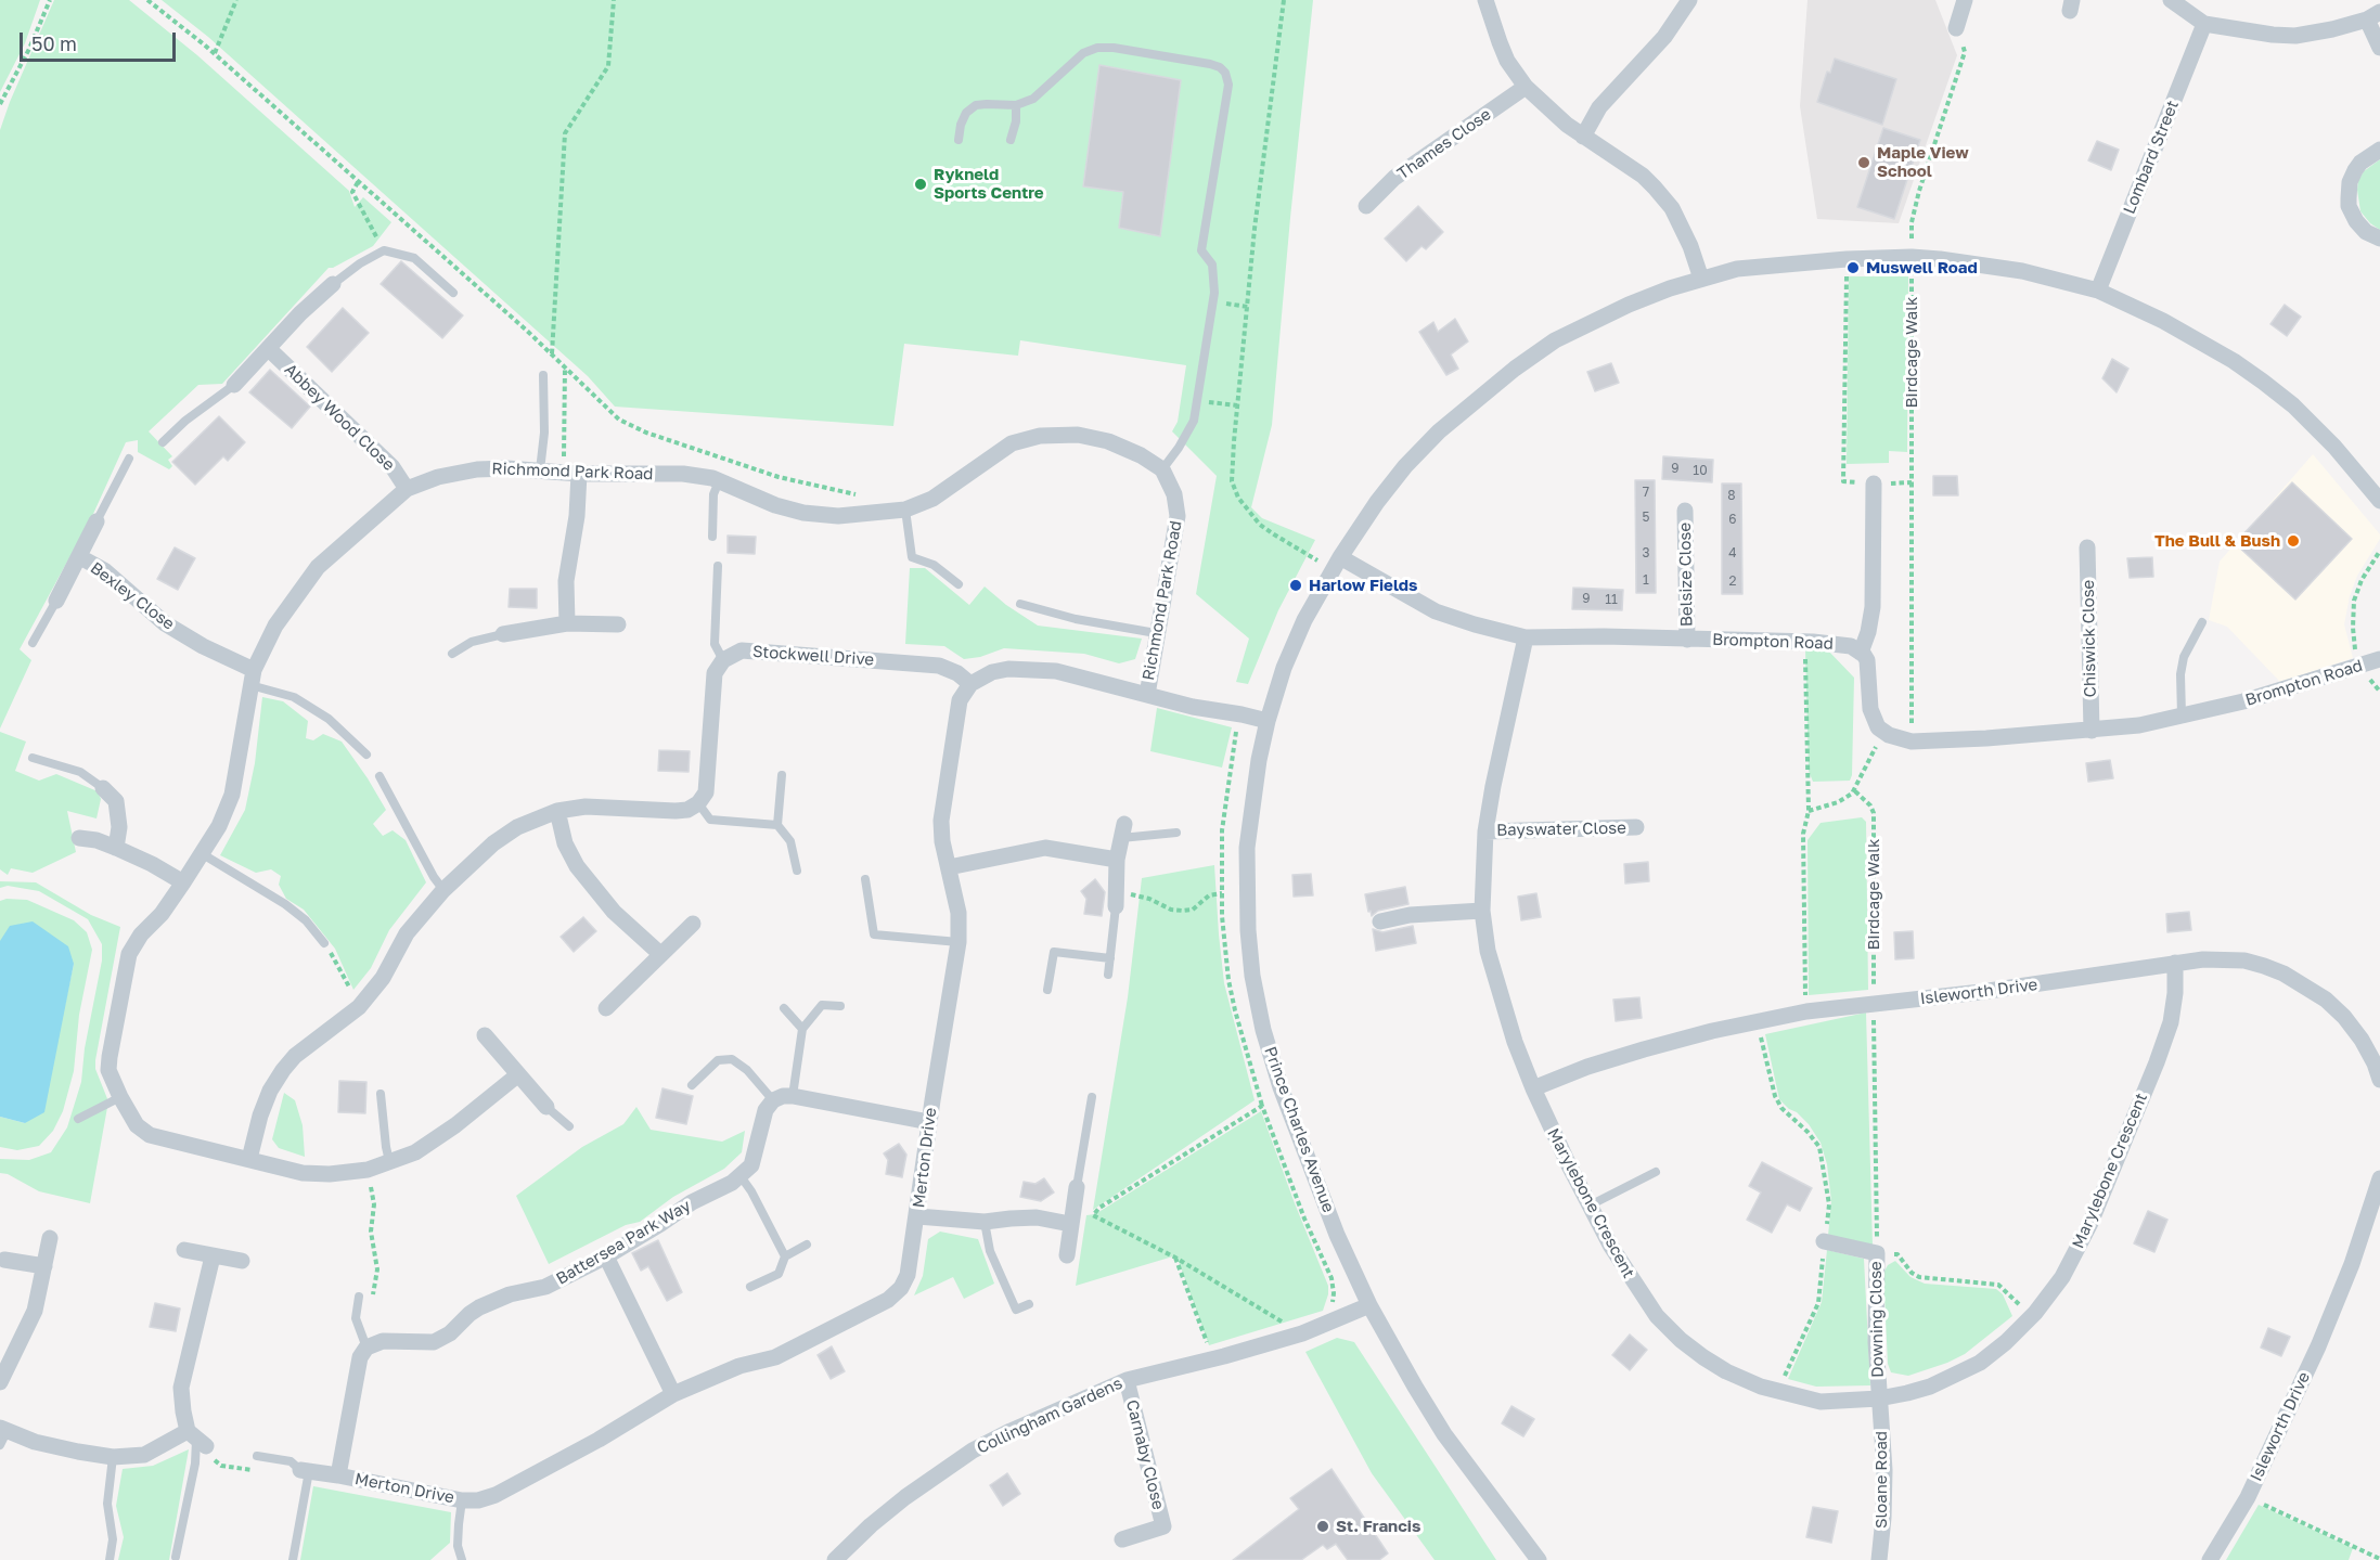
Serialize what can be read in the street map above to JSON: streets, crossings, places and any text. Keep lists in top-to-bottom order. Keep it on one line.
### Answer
{"streets":{"street":["Thames Close","Lombard Street","Abbey Wood Close","Richmond Park Road","Belsize Close","Bexley Close","Chiswick Close","Brompton Road","Stockwell Drive","Bayswater Close","Isleworth Drive","Prince Charles Avenue","Merton Drive","Marylebone Crescent","Battersea Park Way","Downing Close","Collingham Gardens","Carnaby Close","Sloane Road"],"path":["Birdcage Walk"]},"crossings":[["Lombard Street","Prince Charles Avenue"],["Birdcage Walk","Brompton Road"],["Birdcage Walk","Isleworth Drive"],["Birdcage Walk","Prince Charles Avenue"],["Birdcage Walk","Downing Close"],["Abbey Wood Close","Richmond Park Road"],["Richmond Park Road","Bexley Close"],["Belsize Close","Brompton Road"],["Chiswick Close","Brompton Road"],["Brompton Road","Prince Charles Avenue"],["Brompton Road","Marylebone Crescent"],["Stockwell Drive","Merton Drive"],["Bayswater Close","Marylebone Crescent"],["Isleworth Drive","Marylebone Crescent"],["Prince Charles Avenue","Collingham Gardens"],["Marylebone Crescent","Downing Close"],["Marylebone Crescent","Sloane Road"],["Downing Close","Sloane Road"],["Collingham Gardens","Carnaby Close"]],"places":["Maple View School","Rykneld Sports Centre","Muswell Road","The Bull & Bush","Harlow Fields","St. Francis"],"house_numbers":["9","10","7","8","5","6","3","4","1","2","9","11"],"scale_bar":"50 m"}
